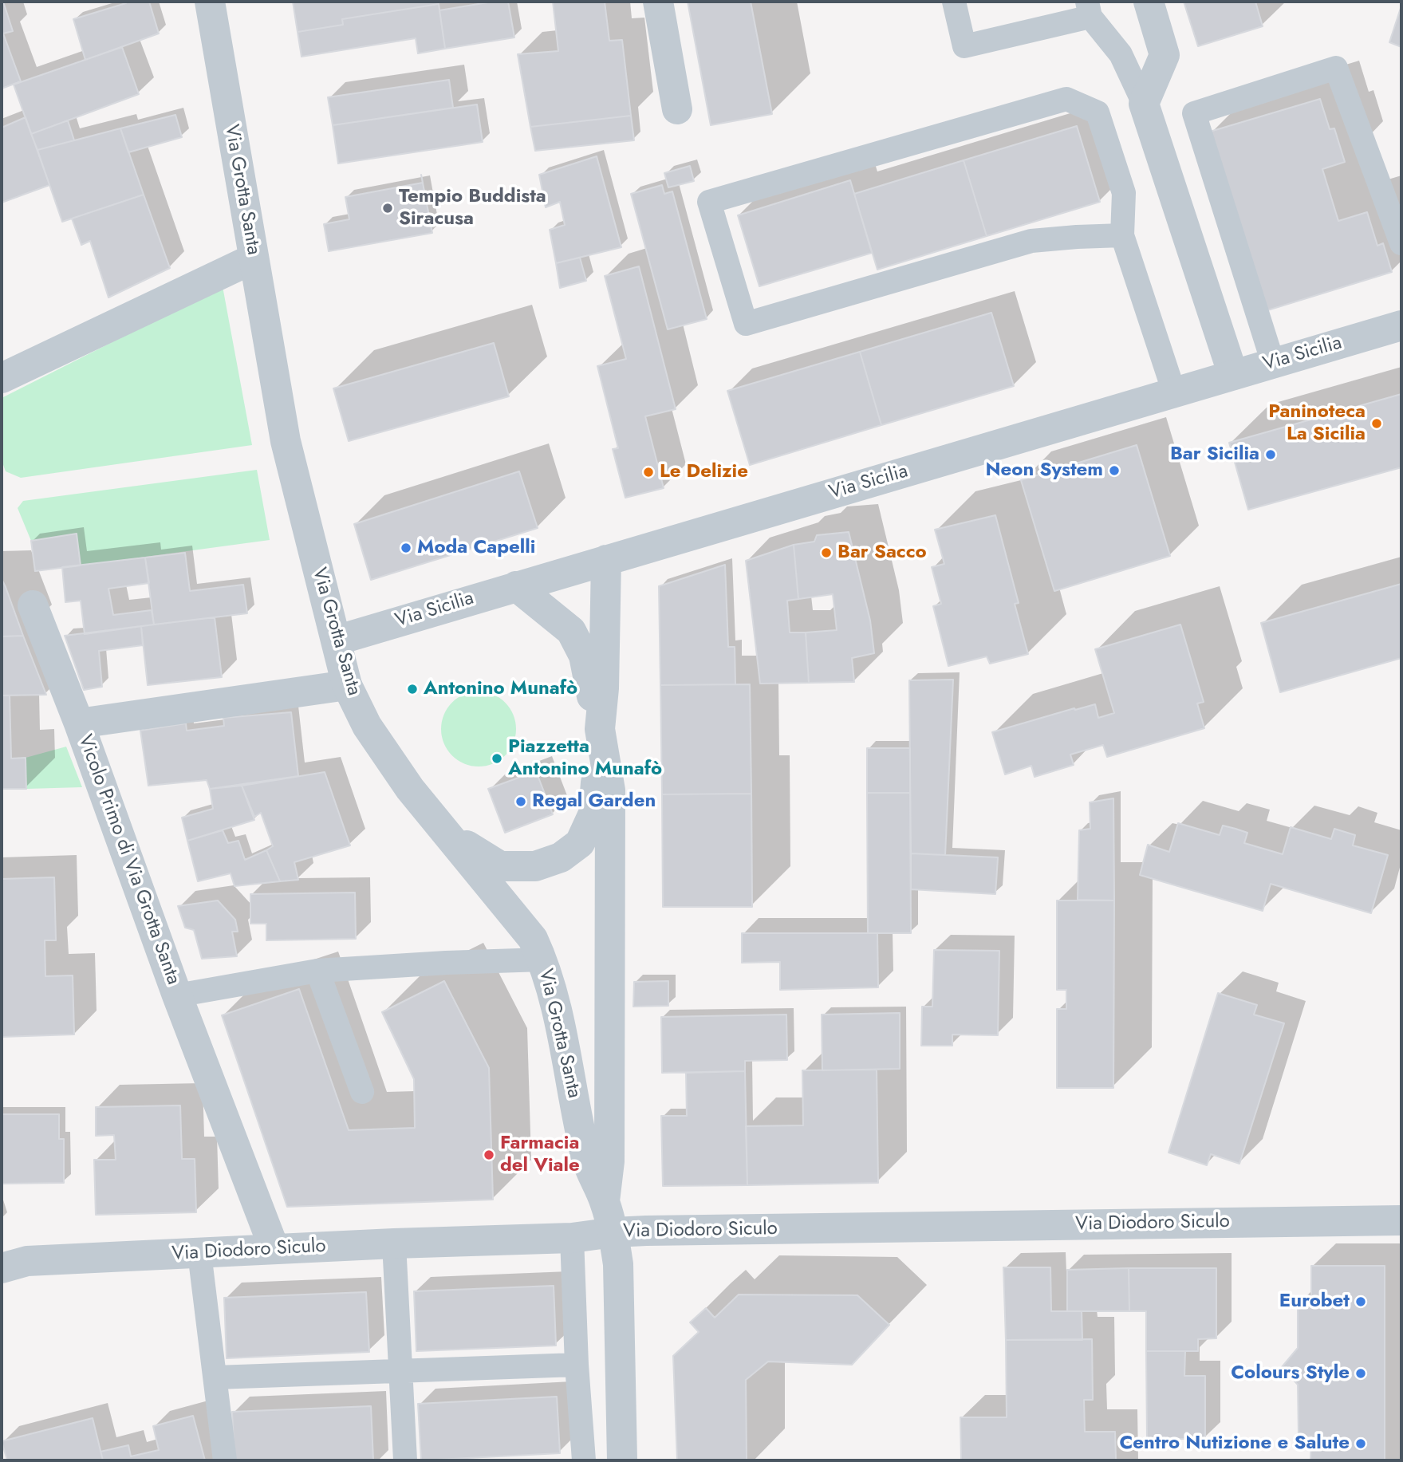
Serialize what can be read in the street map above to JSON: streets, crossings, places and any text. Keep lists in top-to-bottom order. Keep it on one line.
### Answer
{"streets":{"street":["Via Grotta Santa","Via Sicilia","Vicolo Primo di Via Grotta Santa","Via Diodoro Siculo"]},"crossings":[["Via Grotta Santa","Via Sicilia"],["Via Grotta Santa","Vicolo Primo di Via Grotta Santa"],["Via Grotta Santa","Via Diodoro Siculo"],["Vicolo Primo di Via Grotta Santa","Via Diodoro Siculo"]],"places":["Tempio Buddista Siracusa","Paninoteca La Sicilia","Bar Sicilia","Neon System","Le Delizie","Moda Capelli","Bar Sacco","Antonino Munafò","Piazzetta Antonino Munafò","Regal Garden","Farmacia del Viale","Eurobet","Colours Style","Centro Nutizione e Salute"]}
